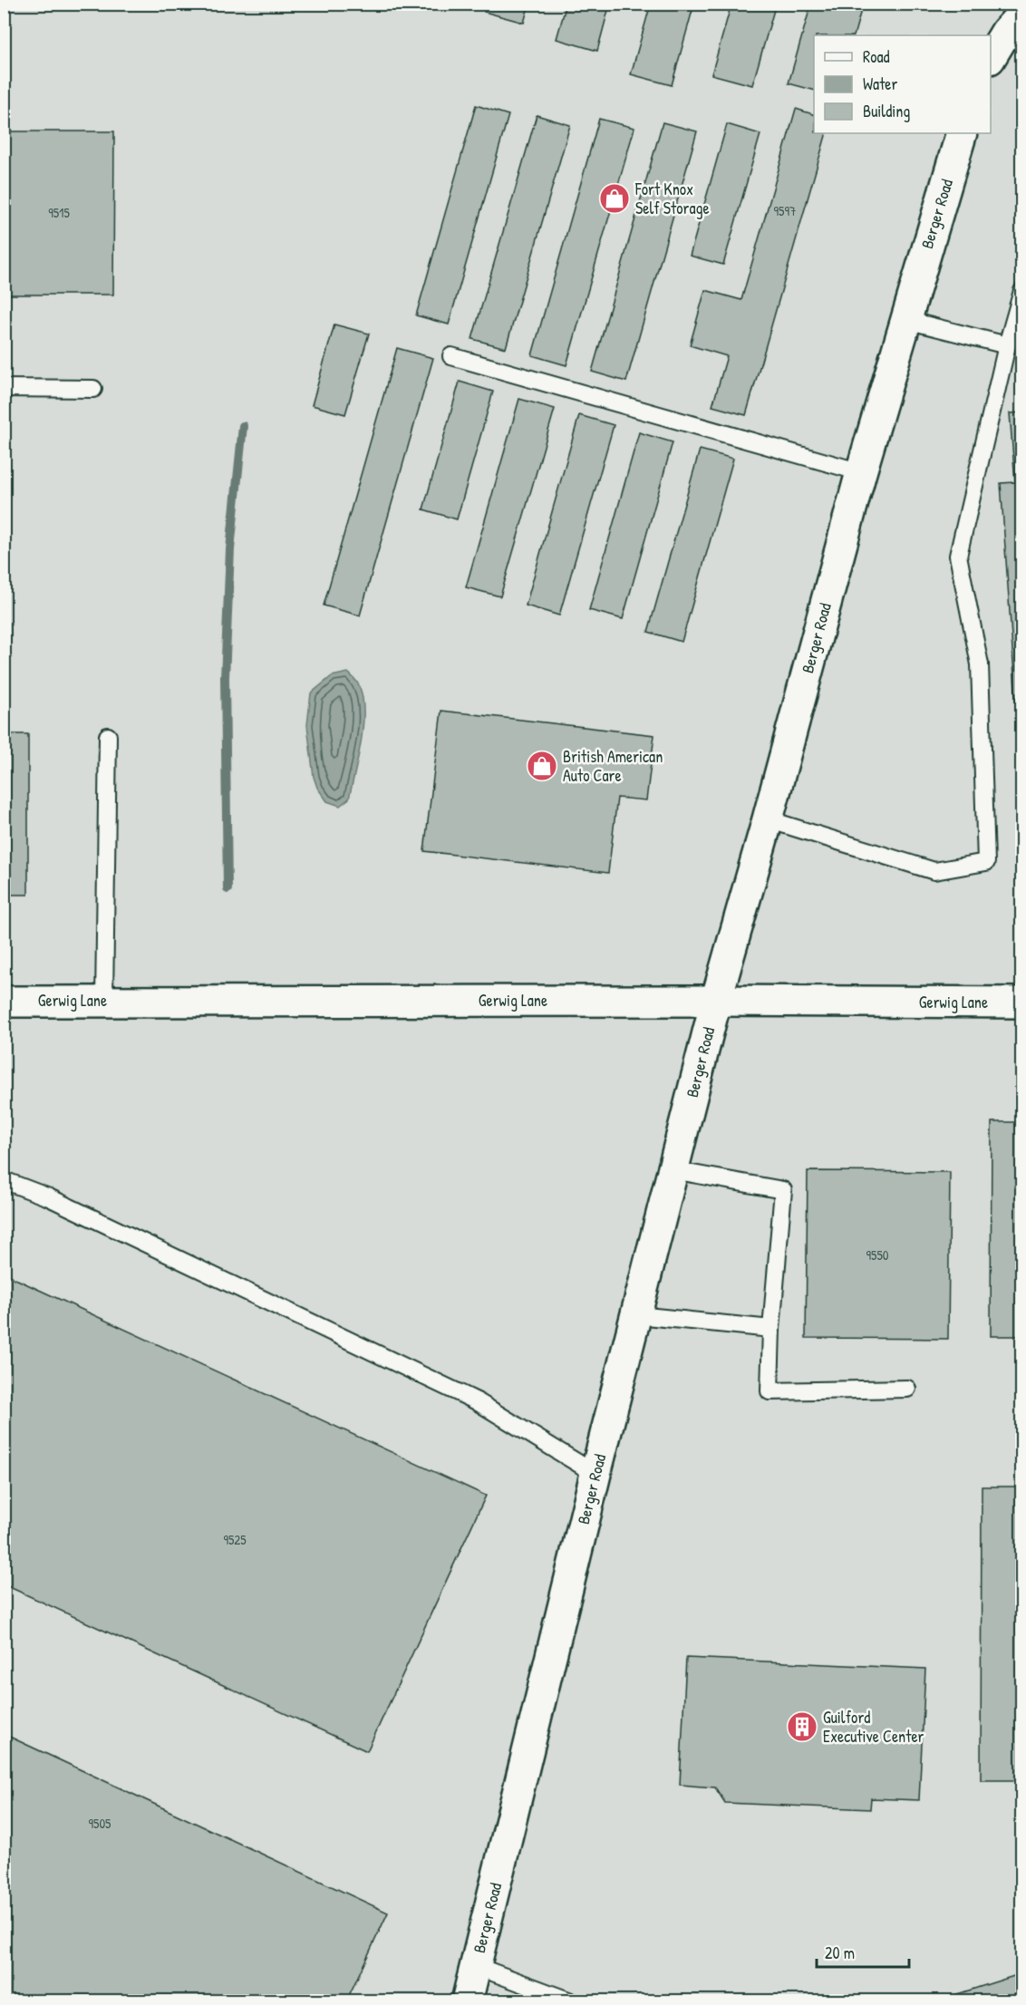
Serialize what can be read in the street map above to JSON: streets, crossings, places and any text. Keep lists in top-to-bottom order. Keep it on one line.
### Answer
{"streets":{"street":["Berger Road","Gerwig Lane"]},"crossings":[["Berger Road","Gerwig Lane"]],"places":{"shop":["Fort Knox Self Storage","British American Auto Care"],"building":["Guilford Executive Center"]},"house_numbers":["9597","9515","9550","9525","9505"],"legend":["Road","Water","Building"],"scale_bar":"20 m"}
